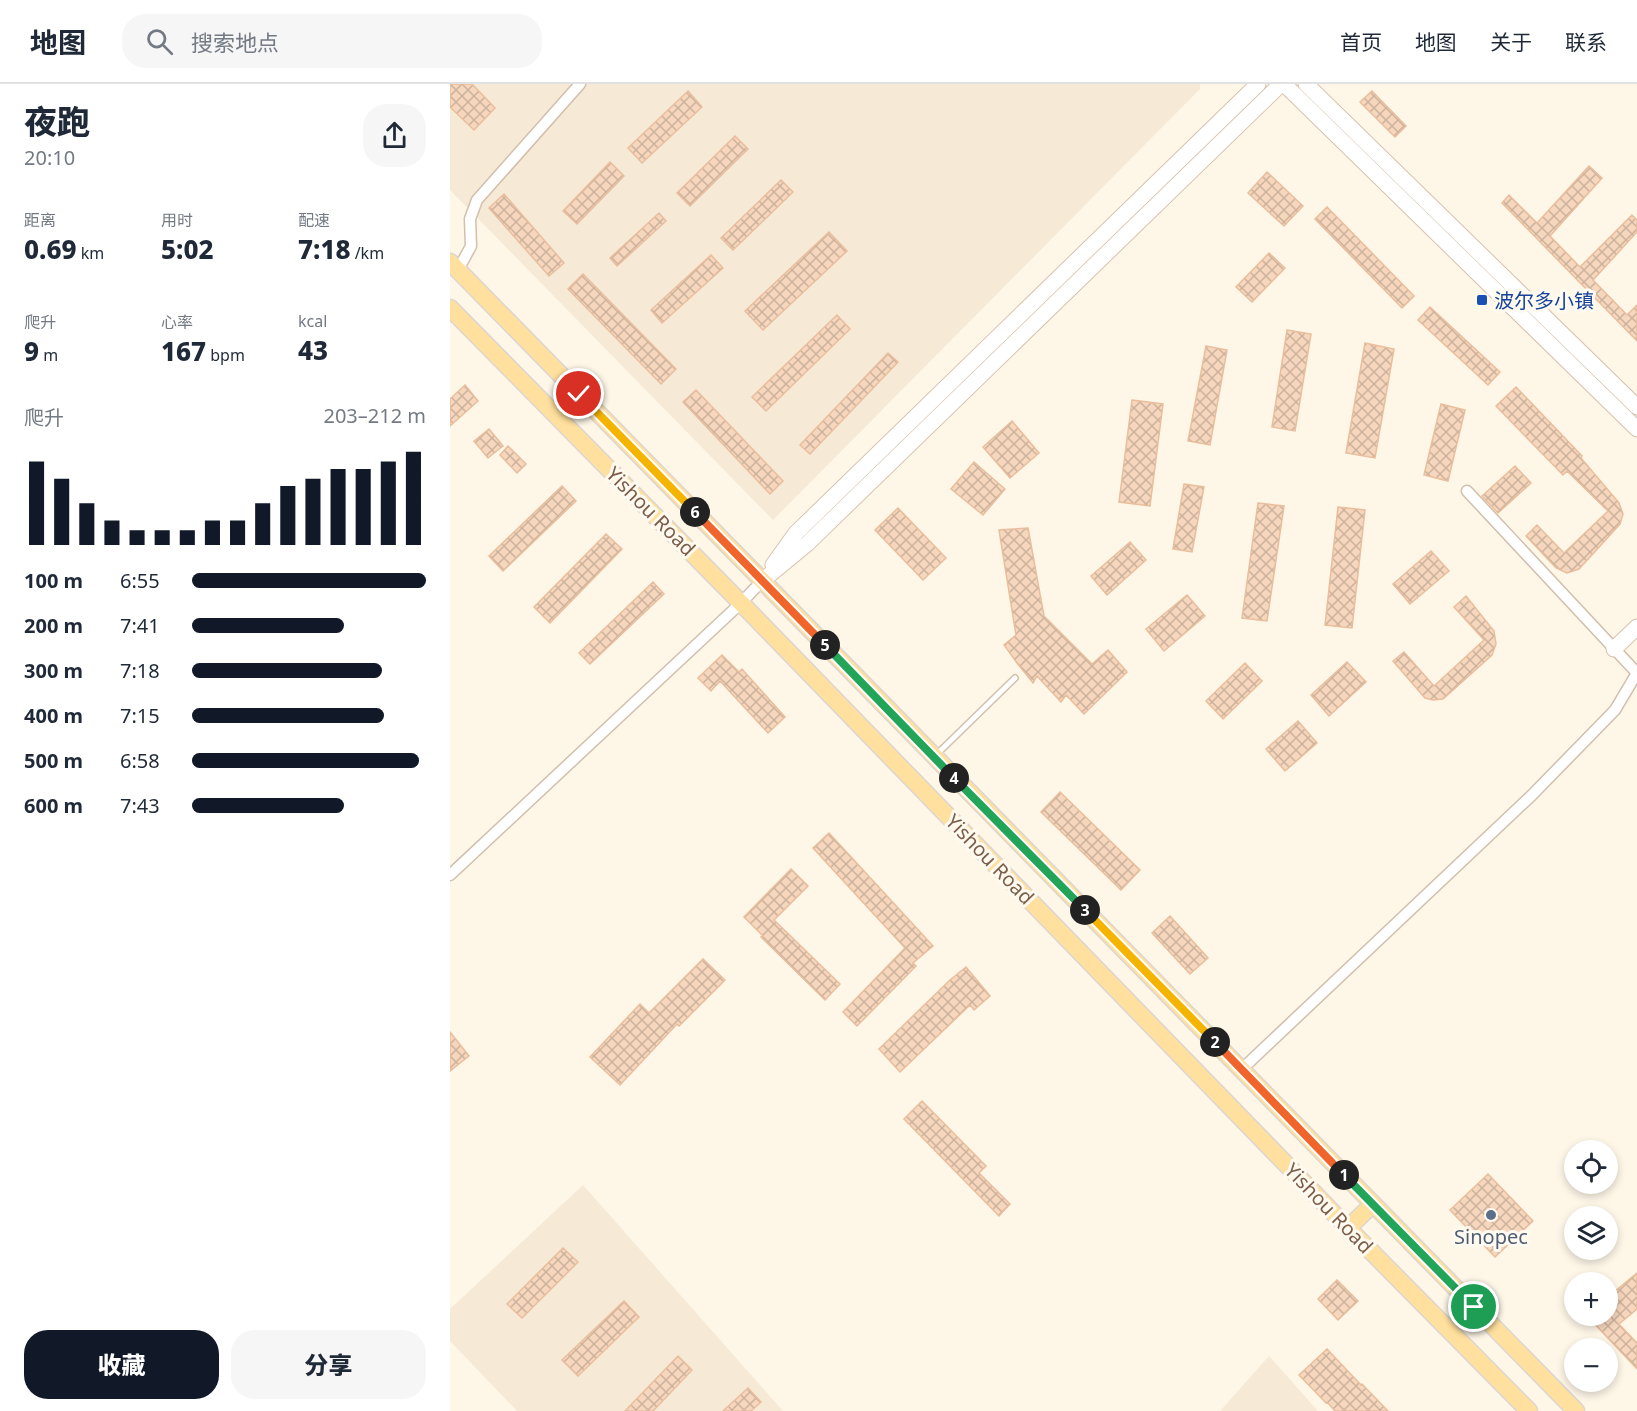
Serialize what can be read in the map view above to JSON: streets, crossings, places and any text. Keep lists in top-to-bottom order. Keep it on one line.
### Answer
{"streets":{"main road":["Yishou Road"]},"places":{"transit":["波尔多小镇"],"other":["Sinopec"]},"page":{"header":"地图","search":"搜索地点","nav":["首页","地图","关于","联系"],"heading":["夜跑","20:10"],"stats":[["距离","0.69 km"],["用时","5:02"],["配速","7:18 /km"],["爬升","9 m"],["心率","167 bpm"],["kcal","43"]],"chart":["爬升","203–212 m"],"pins":["6","5","4","3","2","1"],"list":[{"name":"100 m","note":"6:55"},{"name":"200 m","note":"7:41"},{"name":"300 m","note":"7:18"},{"name":"400 m","note":"7:15"},{"name":"500 m","note":"6:58"},{"name":"600 m","note":"7:43"}],"map_buttons":["+","−"],"buttons":["收藏","分享"]}}
